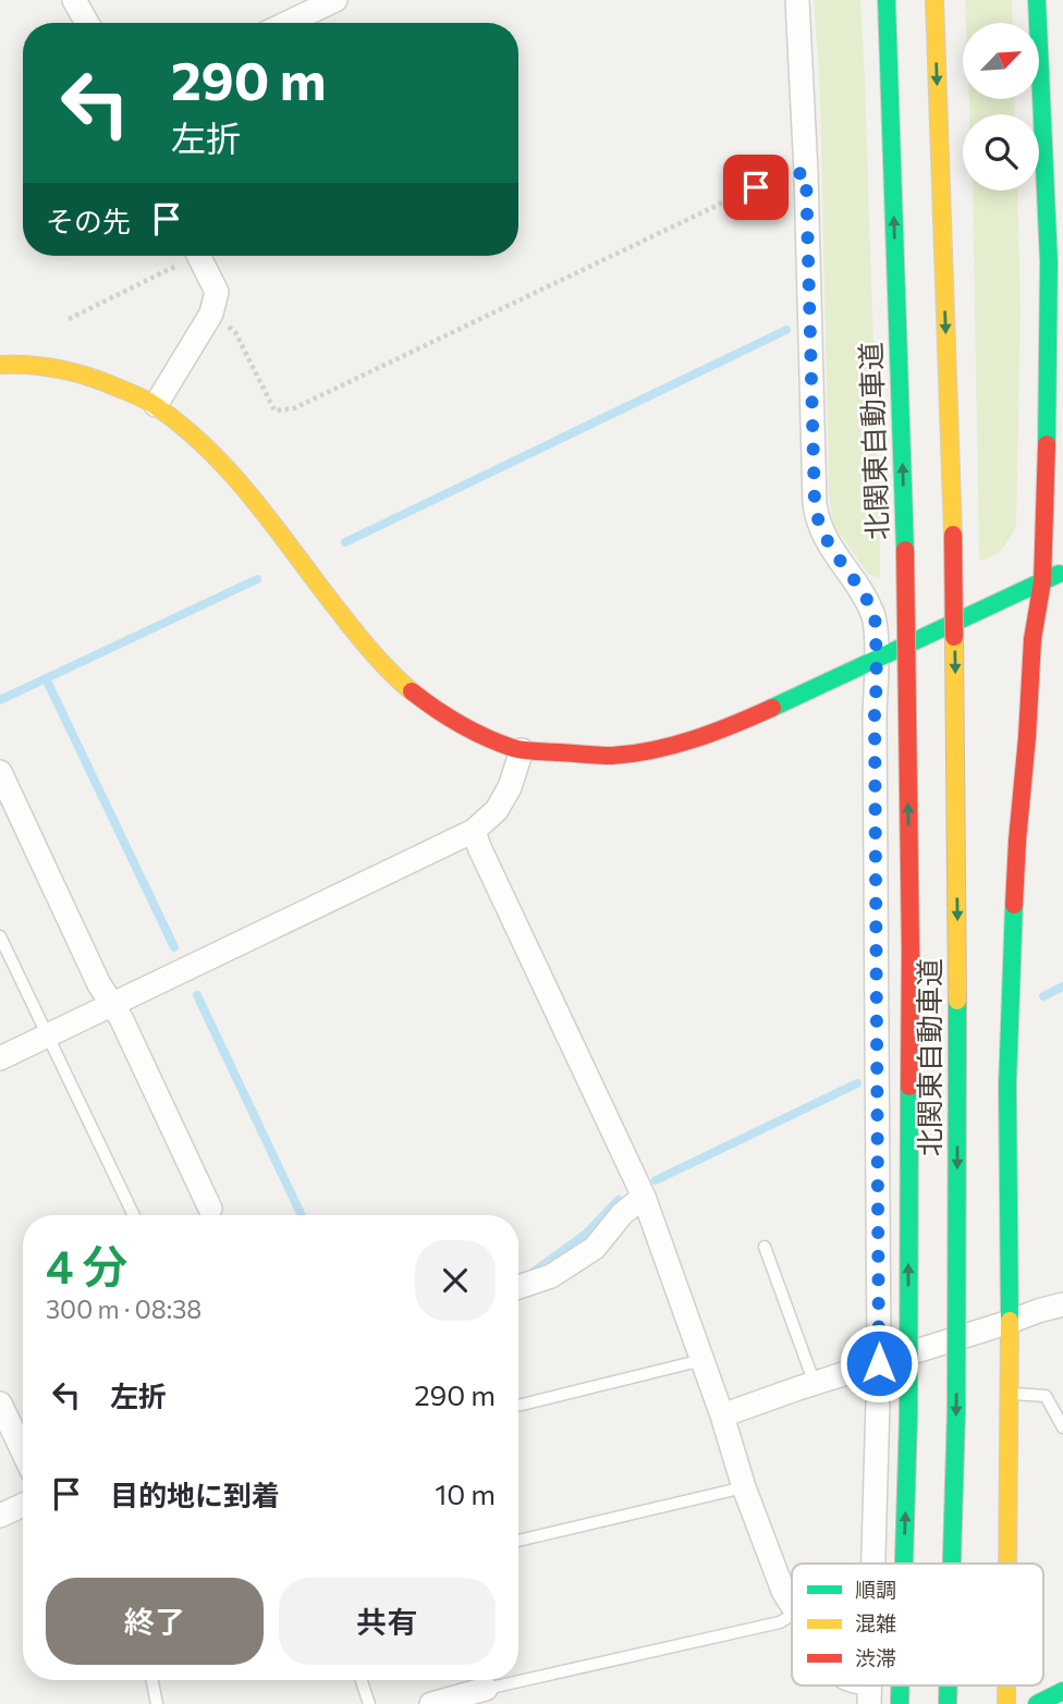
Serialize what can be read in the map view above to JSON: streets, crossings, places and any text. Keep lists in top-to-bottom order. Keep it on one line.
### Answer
{"streets":{"main road":["北関東自動車道"]},"legend":["順調","混雑","渋滞"],"north":"top right","page":{"turn":["290 m","左折"],"then":"その先","heading":["4 分","300 m · 08:38"],"list":[{"name":"左折","value":"290 m"},{"name":"目的地に到着","value":"10 m"}],"buttons":["終了","共有"]}}
